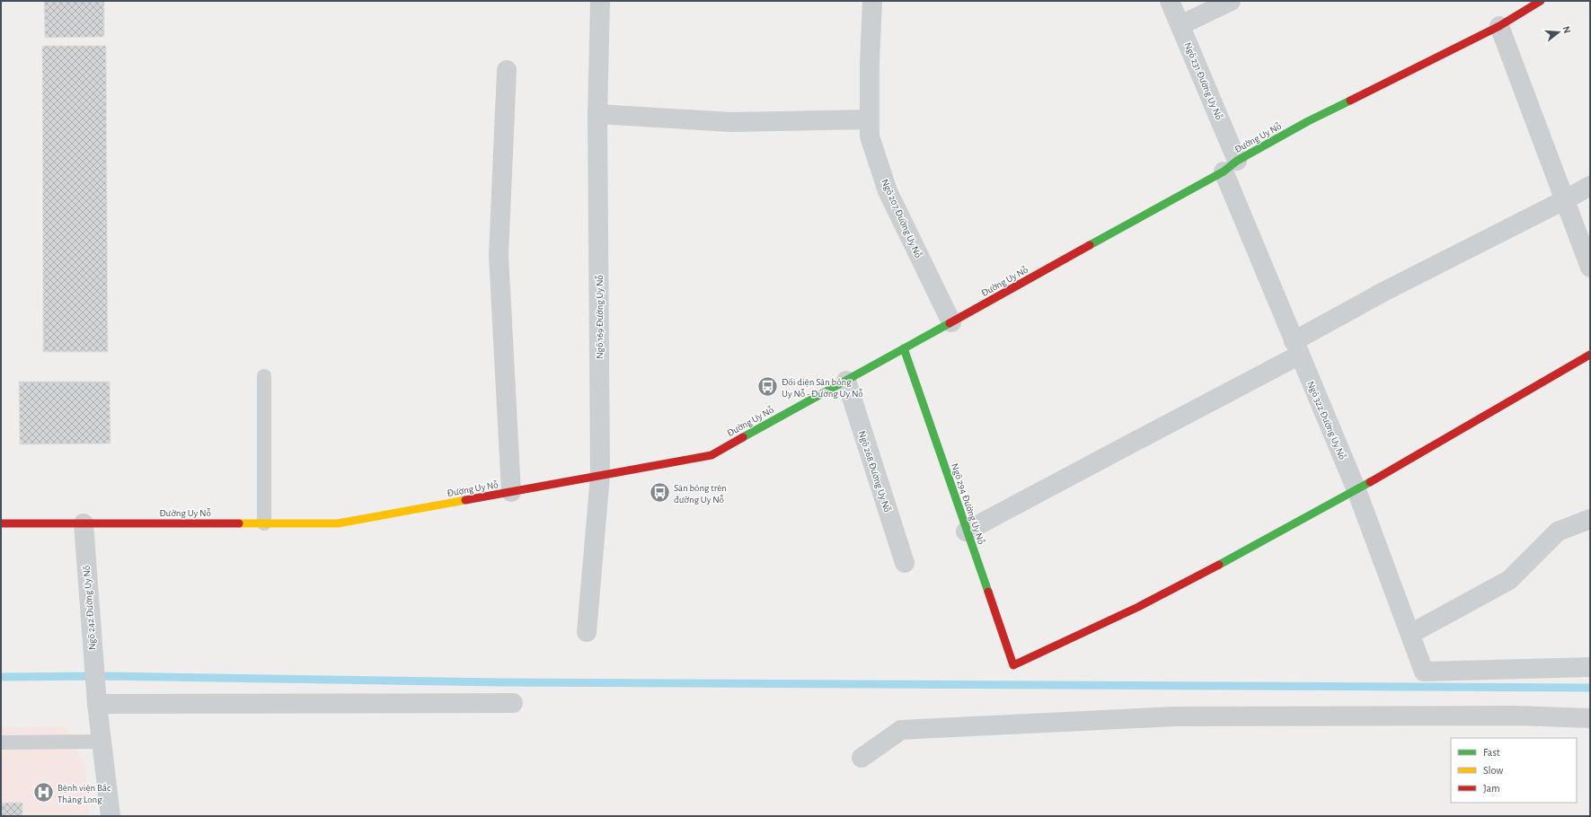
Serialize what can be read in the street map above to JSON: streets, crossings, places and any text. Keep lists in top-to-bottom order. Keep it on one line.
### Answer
{"streets":{"street":["Ngõ 231 Đường Uy Nỗ","Đường Uy Nỗ","Ngõ 207 Đường Uy Nỗ","Ngõ 169 Đường Uy Nỗ","Ngõ 322 Đường Uy Nỗ","Ngõ 268 Đường Uy Nỗ","Ngõ 294 Đường Uy Nỗ","Ngõ 242 Đường Uy Nồ"]},"crossings":[["Ngõ 231 Đường Uy Nỗ","Đường Uy Nỗ"],["Ngõ 231 Đường Uy Nỗ","Ngõ 322 Đường Uy Nỗ"],["Đường Uy Nỗ","Ngõ 207 Đường Uy Nỗ"],["Đường Uy Nỗ","Ngõ 169 Đường Uy Nỗ"],["Đường Uy Nỗ","Ngõ 322 Đường Uy Nỗ"],["Đường Uy Nỗ","Ngõ 268 Đường Uy Nỗ"],["Đường Uy Nỗ","Ngõ 294 Đường Uy Nỗ"],["Đường Uy Nỗ","Ngõ 242 Đường Uy Nồ"],["Ngõ 322 Đường Uy Nỗ","Ngõ 294 Đường Uy Nỗ"]],"places":{"bus stop":["Đối diện Sân bóng Uy Nỗ - Đường Uy Nỗ","Sân bóng trên đường Uy Nỗ"],"hospital":["Bệnh viện Bắc Thăng Long"]},"legend":["Fast","Slow","Jam"],"north":"right"}
